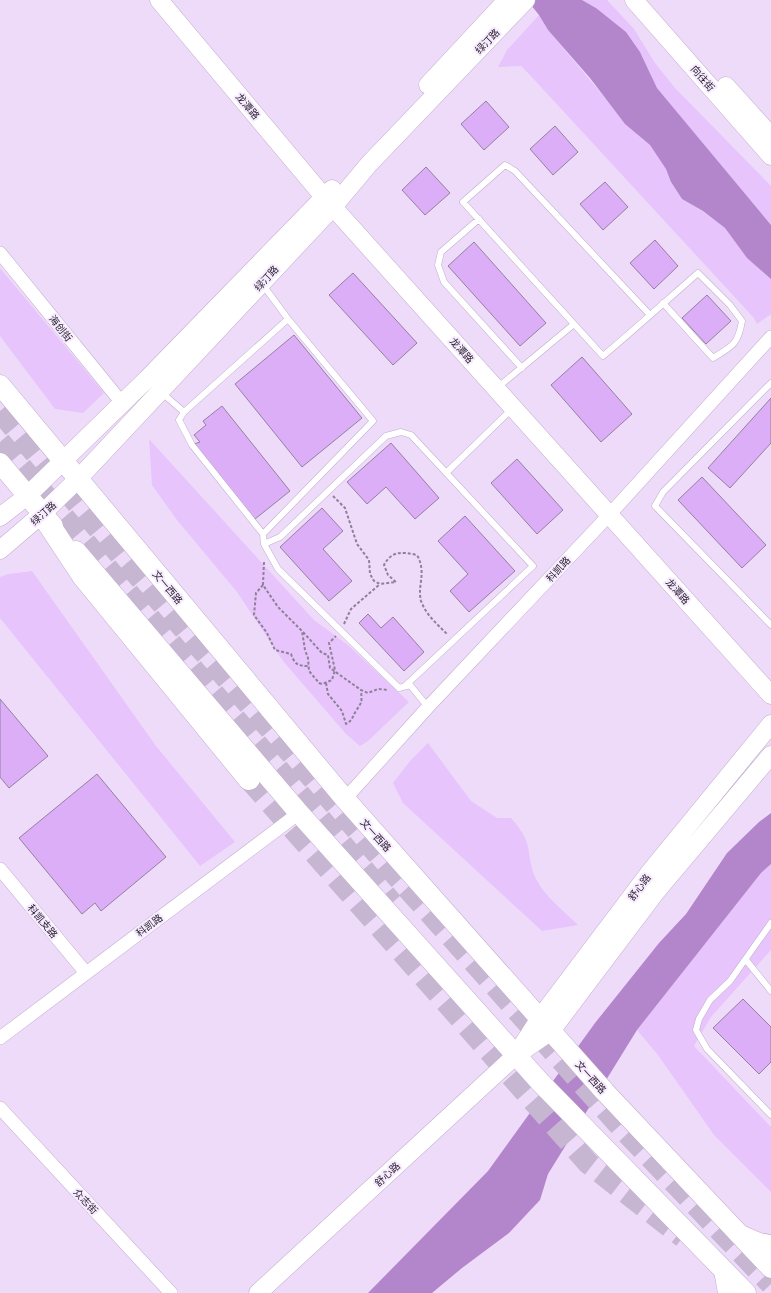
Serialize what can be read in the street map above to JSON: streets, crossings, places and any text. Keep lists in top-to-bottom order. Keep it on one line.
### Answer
{"streets":{"main road":["文一西路"],"street":["绿汀路","向往街","龙潭路","海创街","科凯路","舒心路","科凯支路","众志街"]},"crossings":[["绿汀路","龙潭路"],["绿汀路","海创街"],["绿汀路","文一西路"],["龙潭路","科凯路"],["科凯路","文一西路"],["科凯路","科凯支路"],["文一西路","舒心路"]]}
